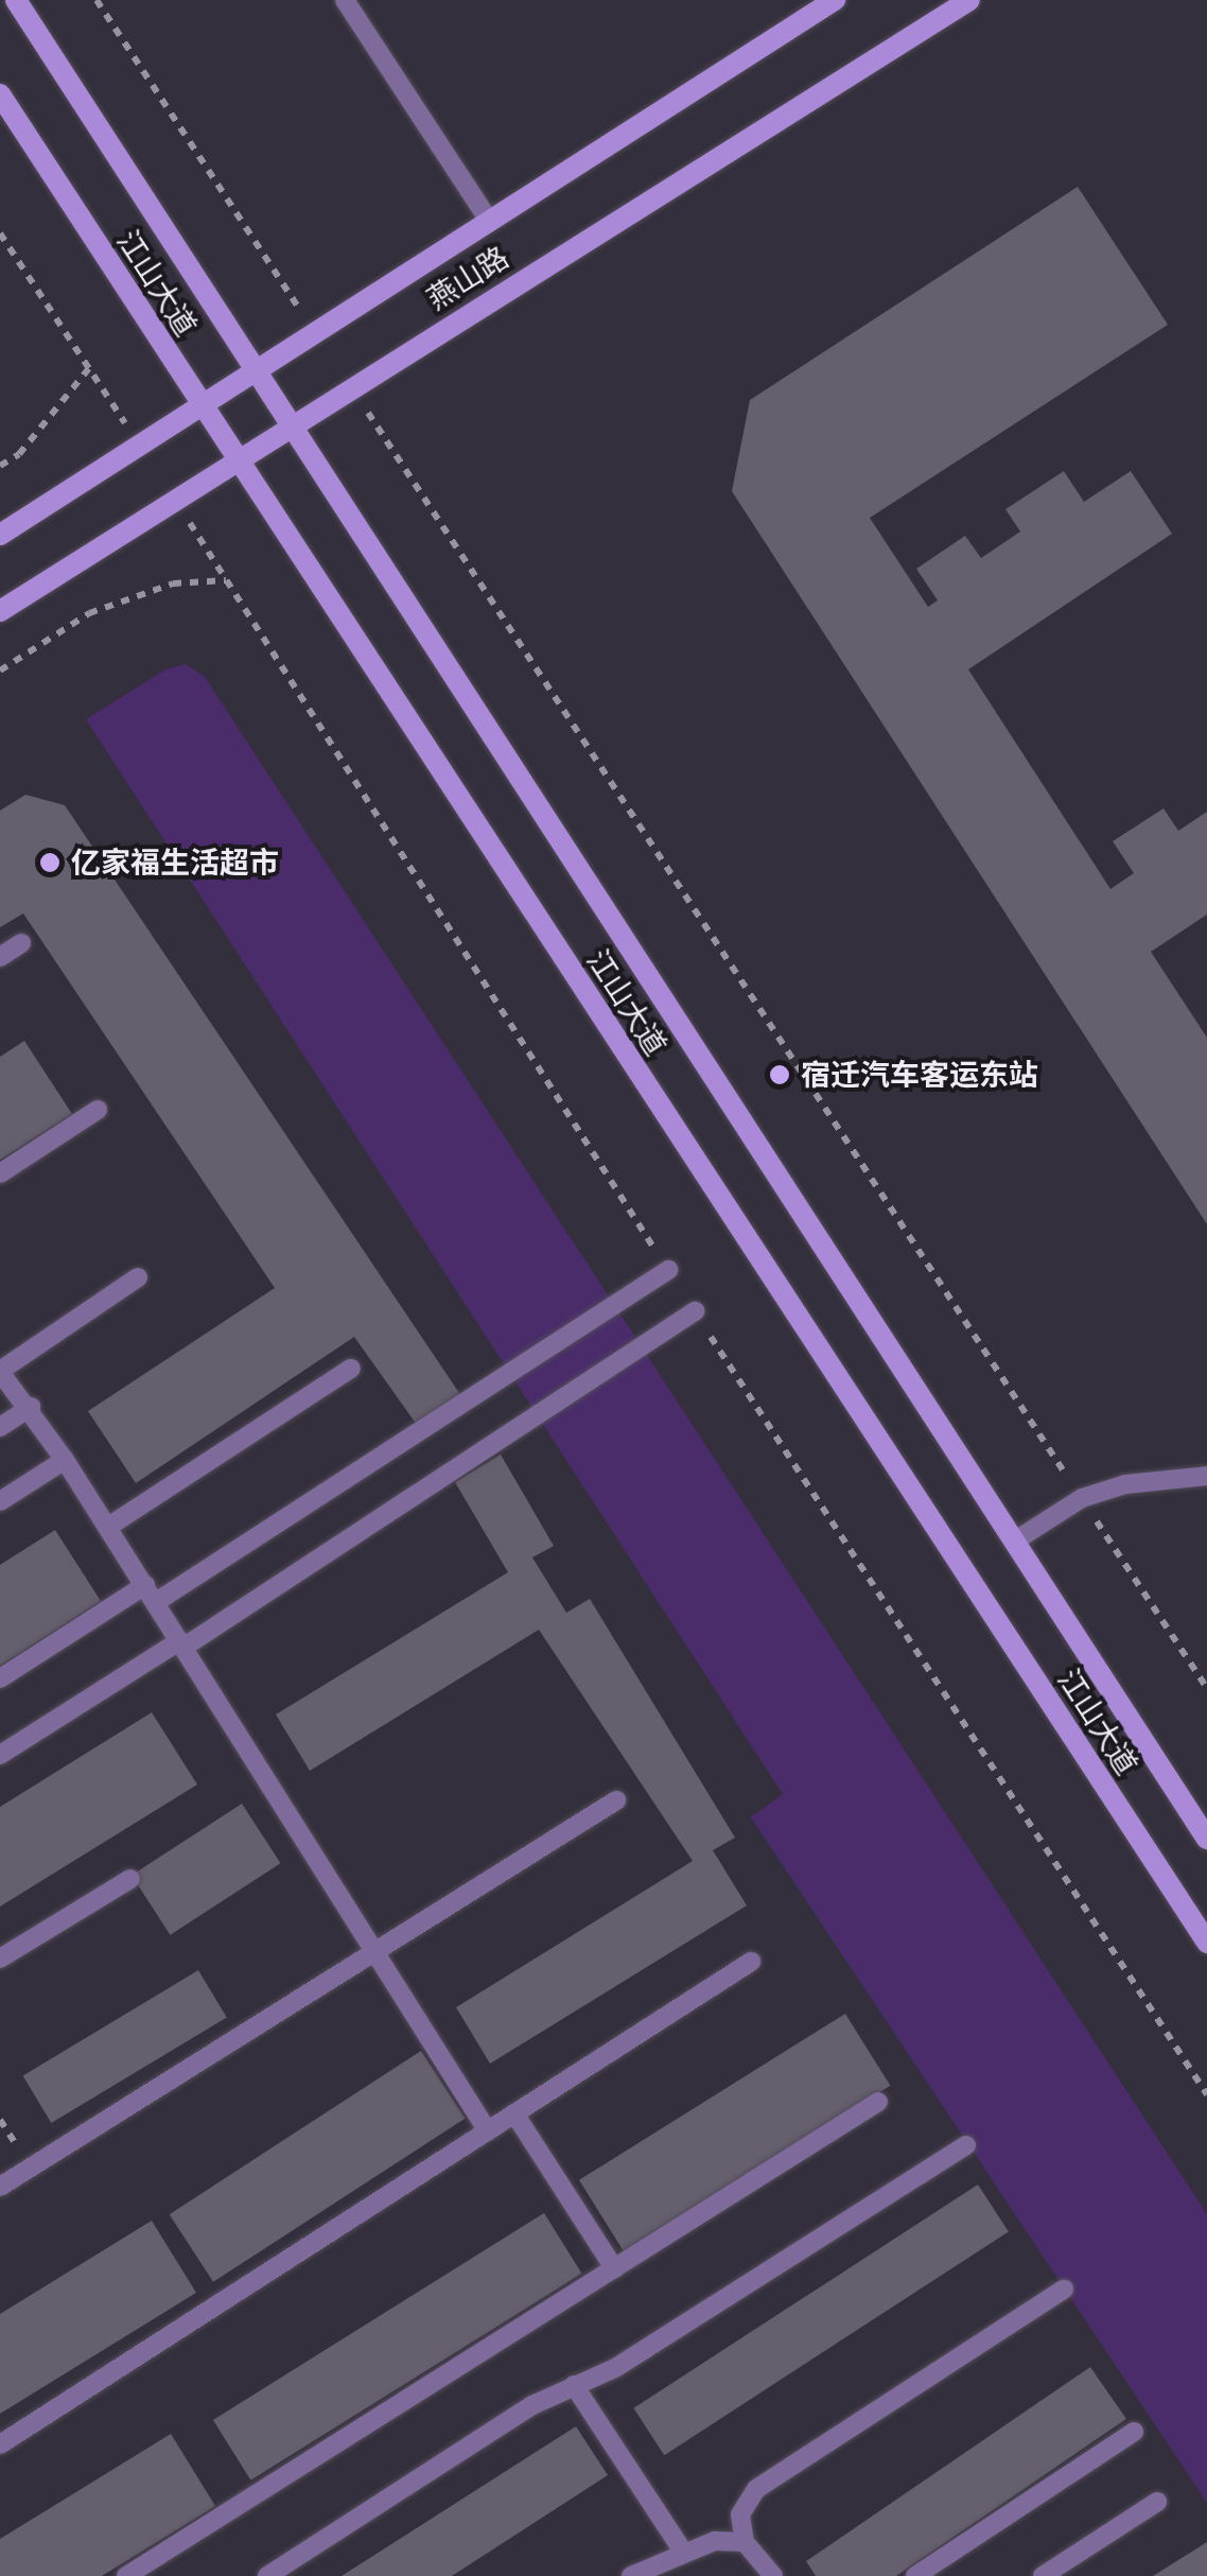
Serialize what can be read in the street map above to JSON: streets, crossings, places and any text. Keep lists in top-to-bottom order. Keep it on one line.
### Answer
{"streets":{"main road":["燕山路","江山大道"]},"crossings":[["燕山路","江山大道"]],"places":["亿家福生活超市","宿迁汽车客运东站"]}
